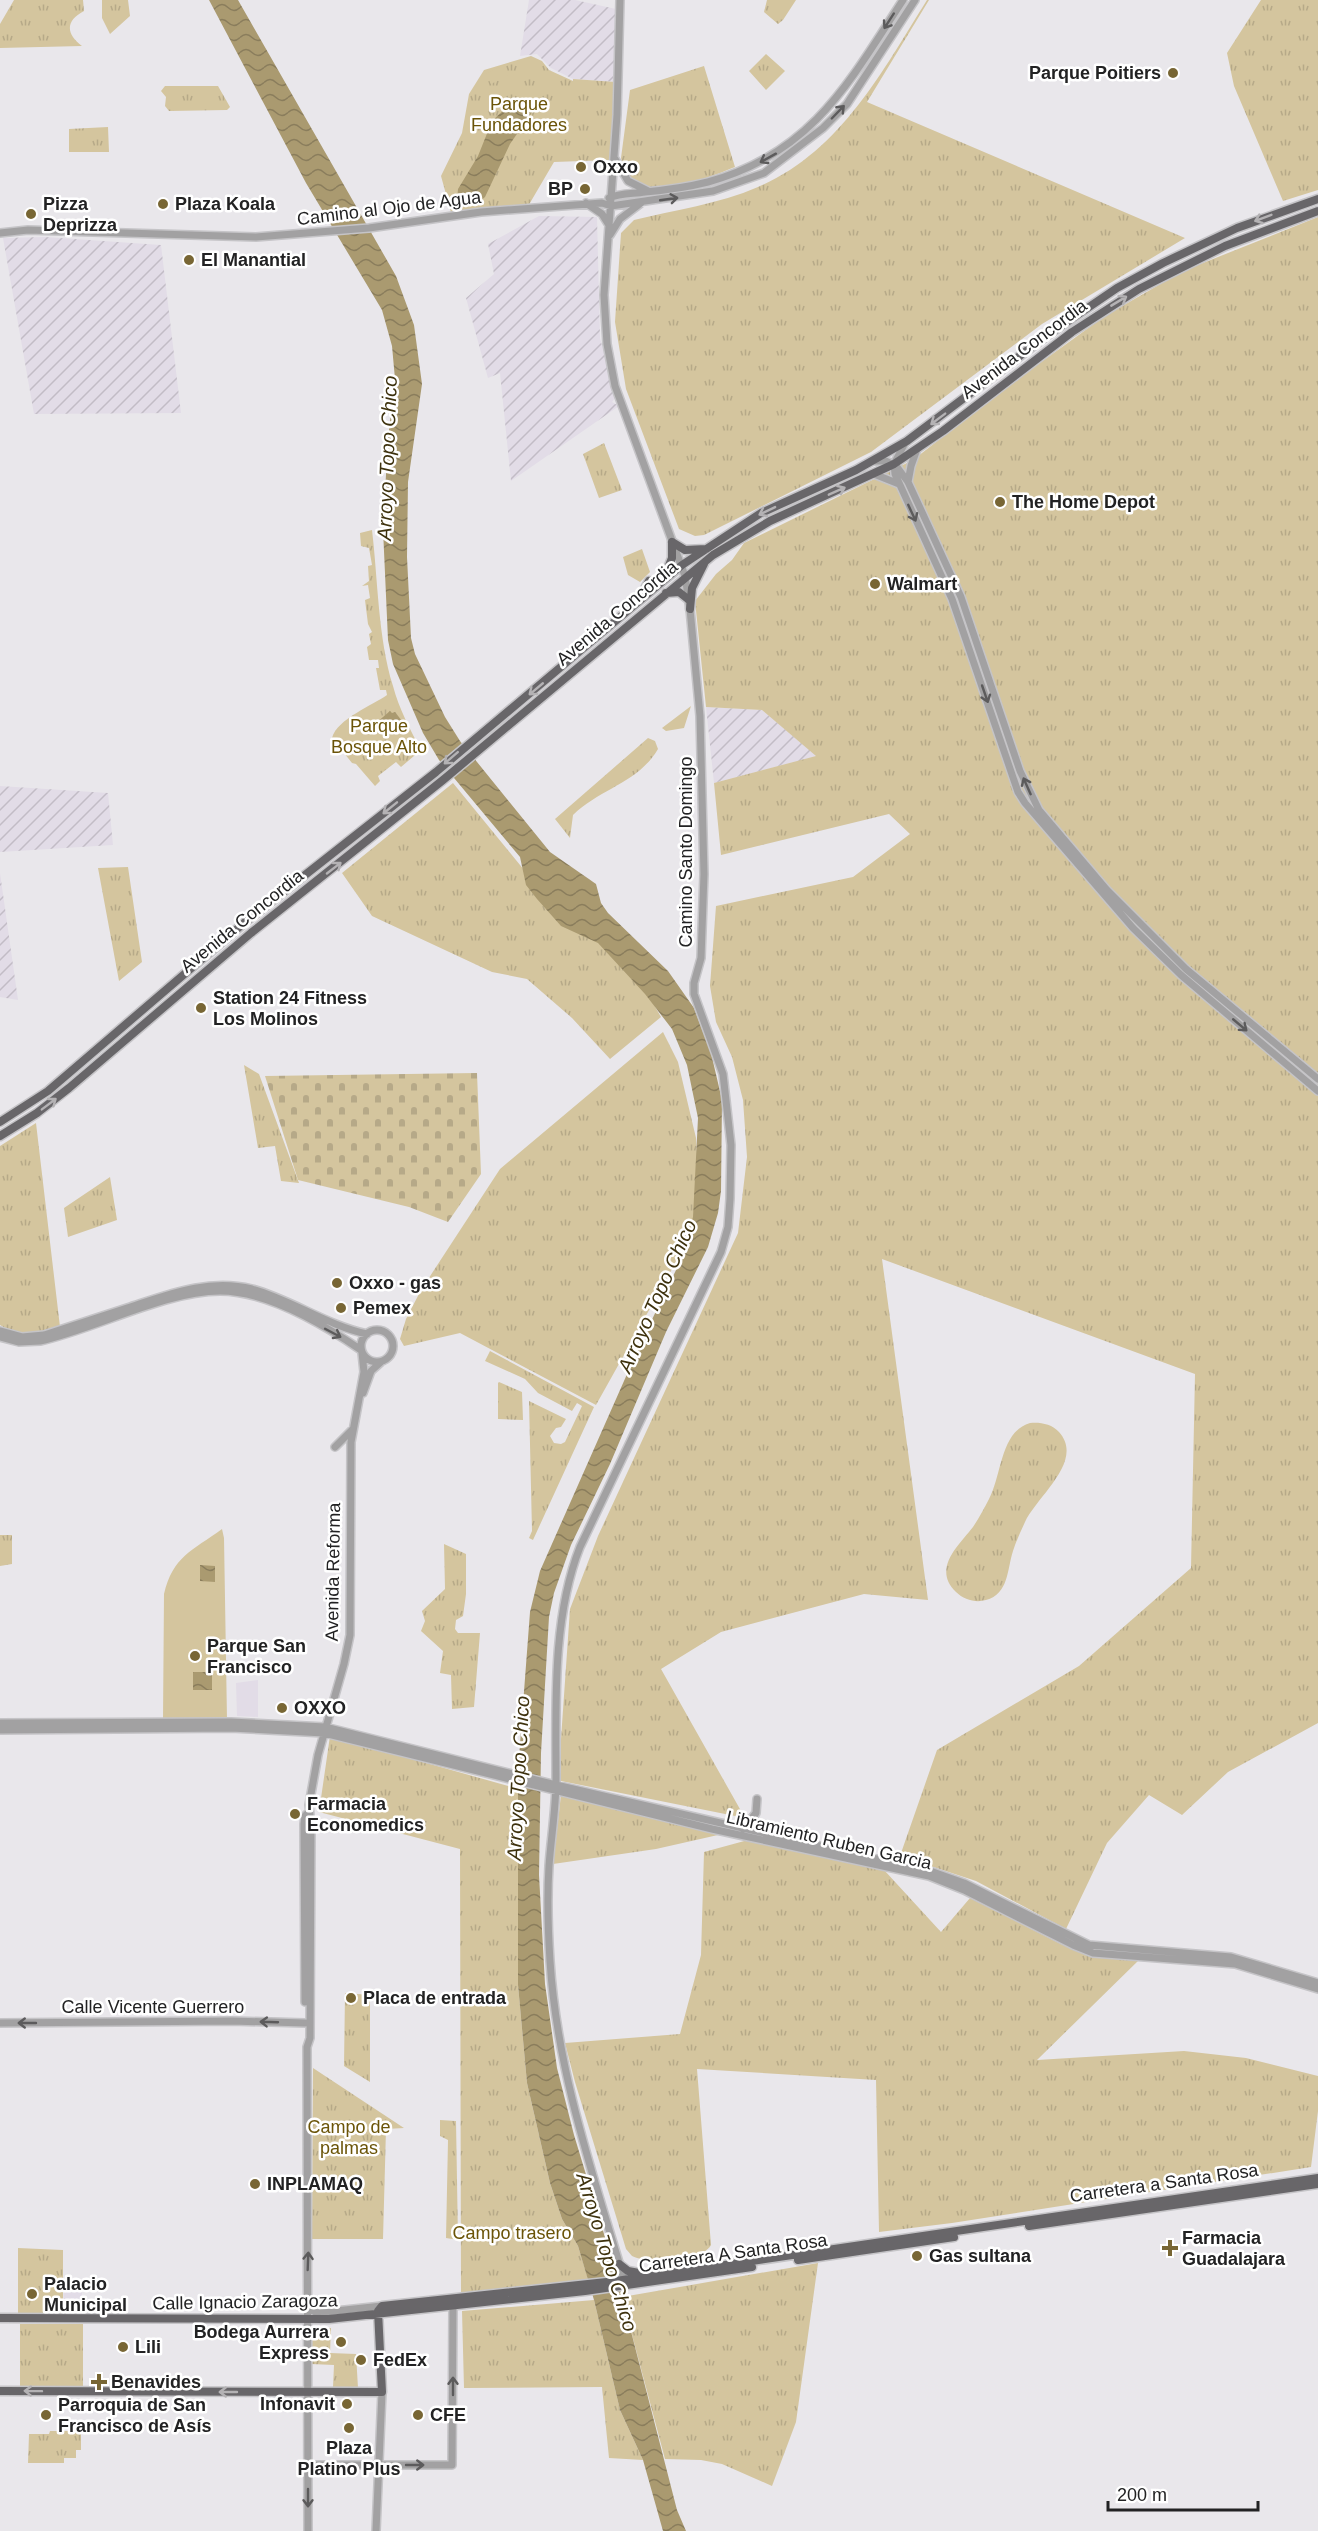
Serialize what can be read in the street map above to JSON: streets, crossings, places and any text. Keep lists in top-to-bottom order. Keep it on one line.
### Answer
{"streets":{"main road":["Avenida Concordia","Carretera a Santa Rosa","Carretera A Santa Rosa","Calle Ignacio Zaragoza"],"street":["Camino al Ojo de Agua","Camino Santo Domingo","Avenida Reforma","Libramiento Ruben Garcia","Calle Vicente Guerrero"]},"crossings":[["Camino al Ojo de Agua","Camino Santo Domingo"],["Avenida Concordia","Camino Santo Domingo"],["Camino Santo Domingo","Libramiento Ruben Garcia"],["Camino Santo Domingo","Carretera A Santa Rosa"],["Avenida Reforma","Libramiento Ruben Garcia"],["Avenida Reforma","Calle Vicente Guerrero"],["Carretera a Santa Rosa","Carretera A Santa Rosa"],["Carretera A Santa Rosa","Calle Ignacio Zaragoza"]],"one_way":["Calle Vicente Guerrero"],"water":["Arroyo Topo Chico"],"parks":["Parque Fundadores","Parque Bosque Alto","Campo de palmas","Campo trasero"],"places":{"other":["Parque Poitiers","Oxxo","BP","Plaza Koala","Pizza Deprizza","El Manantial","The Home Depot","Walmart","Station 24 Fitness Los Molinos","Oxxo - gas","Pemex","Parque San Francisco","OXXO","Farmacia Economedics","Placa de entrada","INPLAMAQ","Gas sultana","Palacio Municipal","Bodega Aurrera Express","Lili","FedEx","Infonavit","Parroquia de San Francisco de Asís","CFE","Plaza Platino Plus"],"health":["Farmacia Guadalajara","Benavides"]},"scale_bar":"200 m"}
